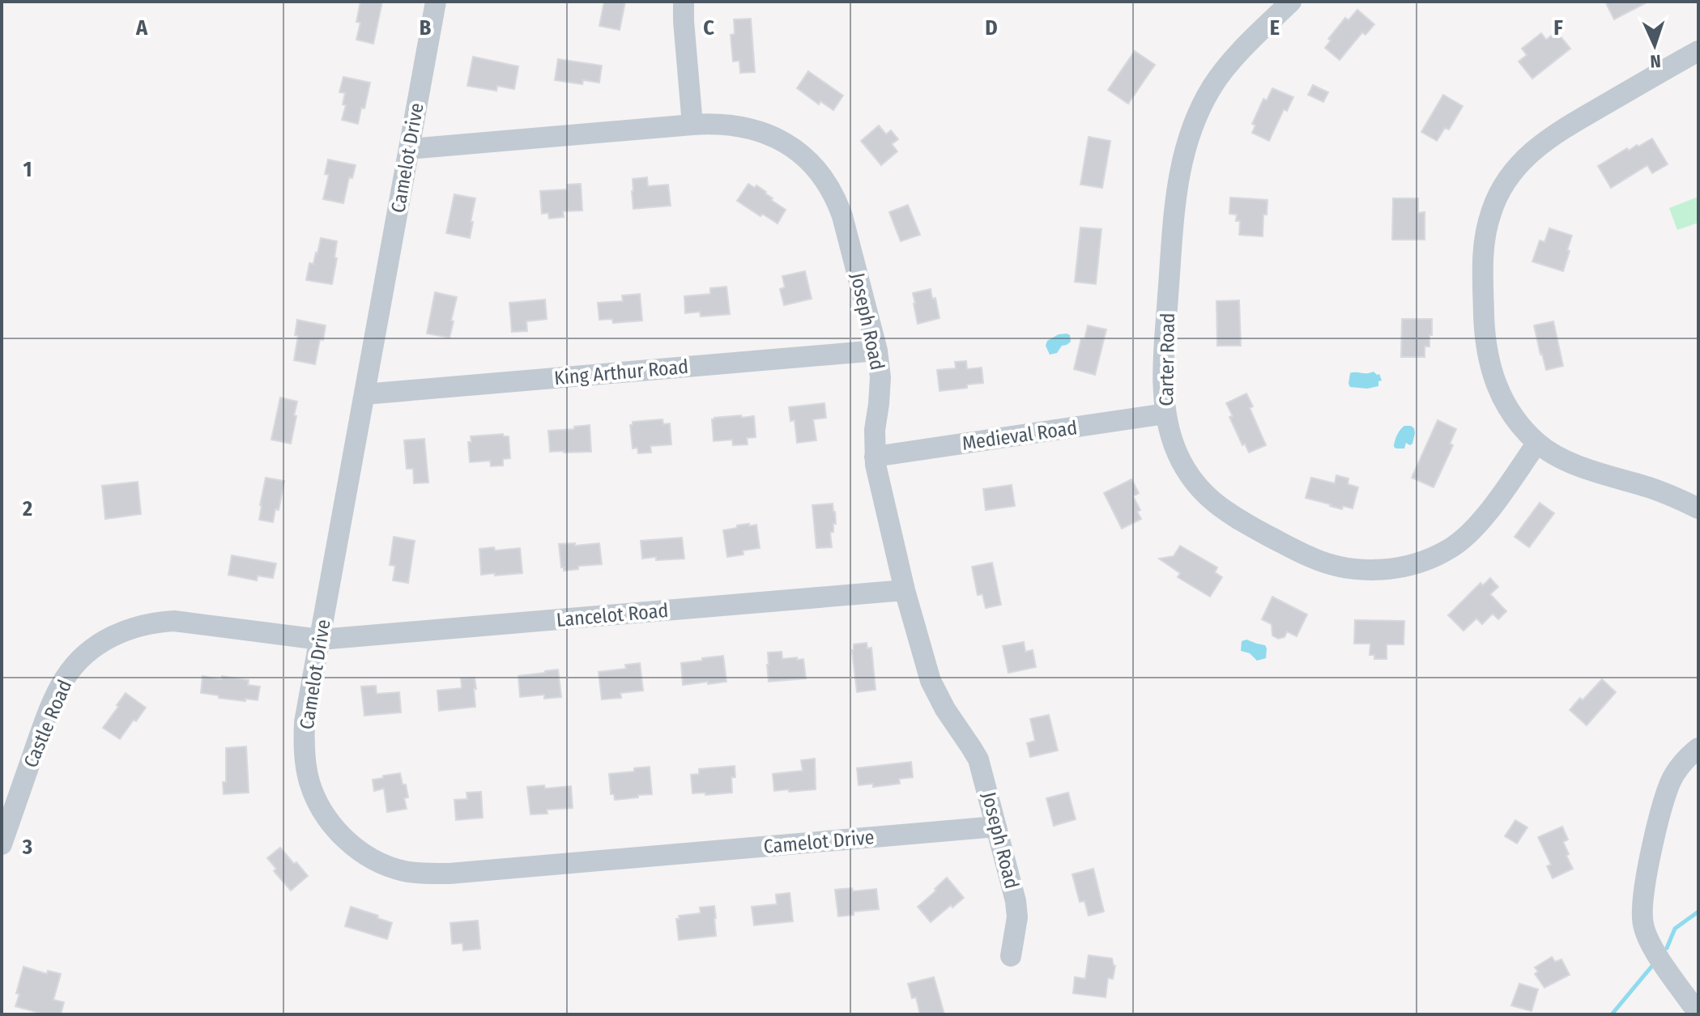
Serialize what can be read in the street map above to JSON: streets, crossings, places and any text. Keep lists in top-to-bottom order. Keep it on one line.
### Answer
{"streets":{"street":["Camelot Drive","Joseph Road","Carter Road","King Arthur Road","Medieval Road","Lancelot Road","Castle Road"]},"crossings":[["Camelot Drive","Joseph Road"],["Camelot Drive","King Arthur Road"],["Camelot Drive","Lancelot Road"],["Camelot Drive","Castle Road"],["Joseph Road","King Arthur Road"],["Joseph Road","Medieval Road"],["Joseph Road","Lancelot Road"],["Carter Road","Medieval Road"],["Lancelot Road","Castle Road"]],"north":"bottom","grid":{"columns":["A","B","C","D","E","F"],"rows":["1","2","3"]}}
